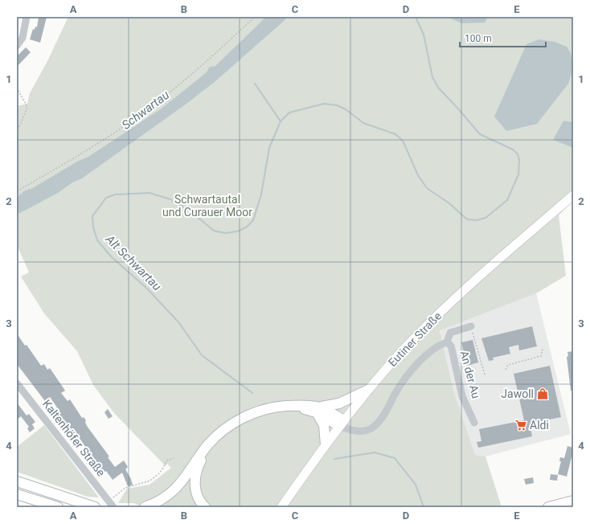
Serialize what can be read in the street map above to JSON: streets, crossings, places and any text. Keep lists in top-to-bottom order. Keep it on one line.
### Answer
{"streets":{"main road":["Eutiner Straße"],"street":["An der Au","Kaltenhöfer Straße"]},"crossings":[["Eutiner Straße","An der Au"]],"water":["Schwartau","Alt Schwartau"],"parks":["Schwartautal und Curauer Moor"],"places":{"shop":["Jawoll"],"supermarket":["Aldi"]},"scale_bar":"100 m","grid":{"columns":["A","B","C","D","E"],"rows":["1","2","3","4"]}}
